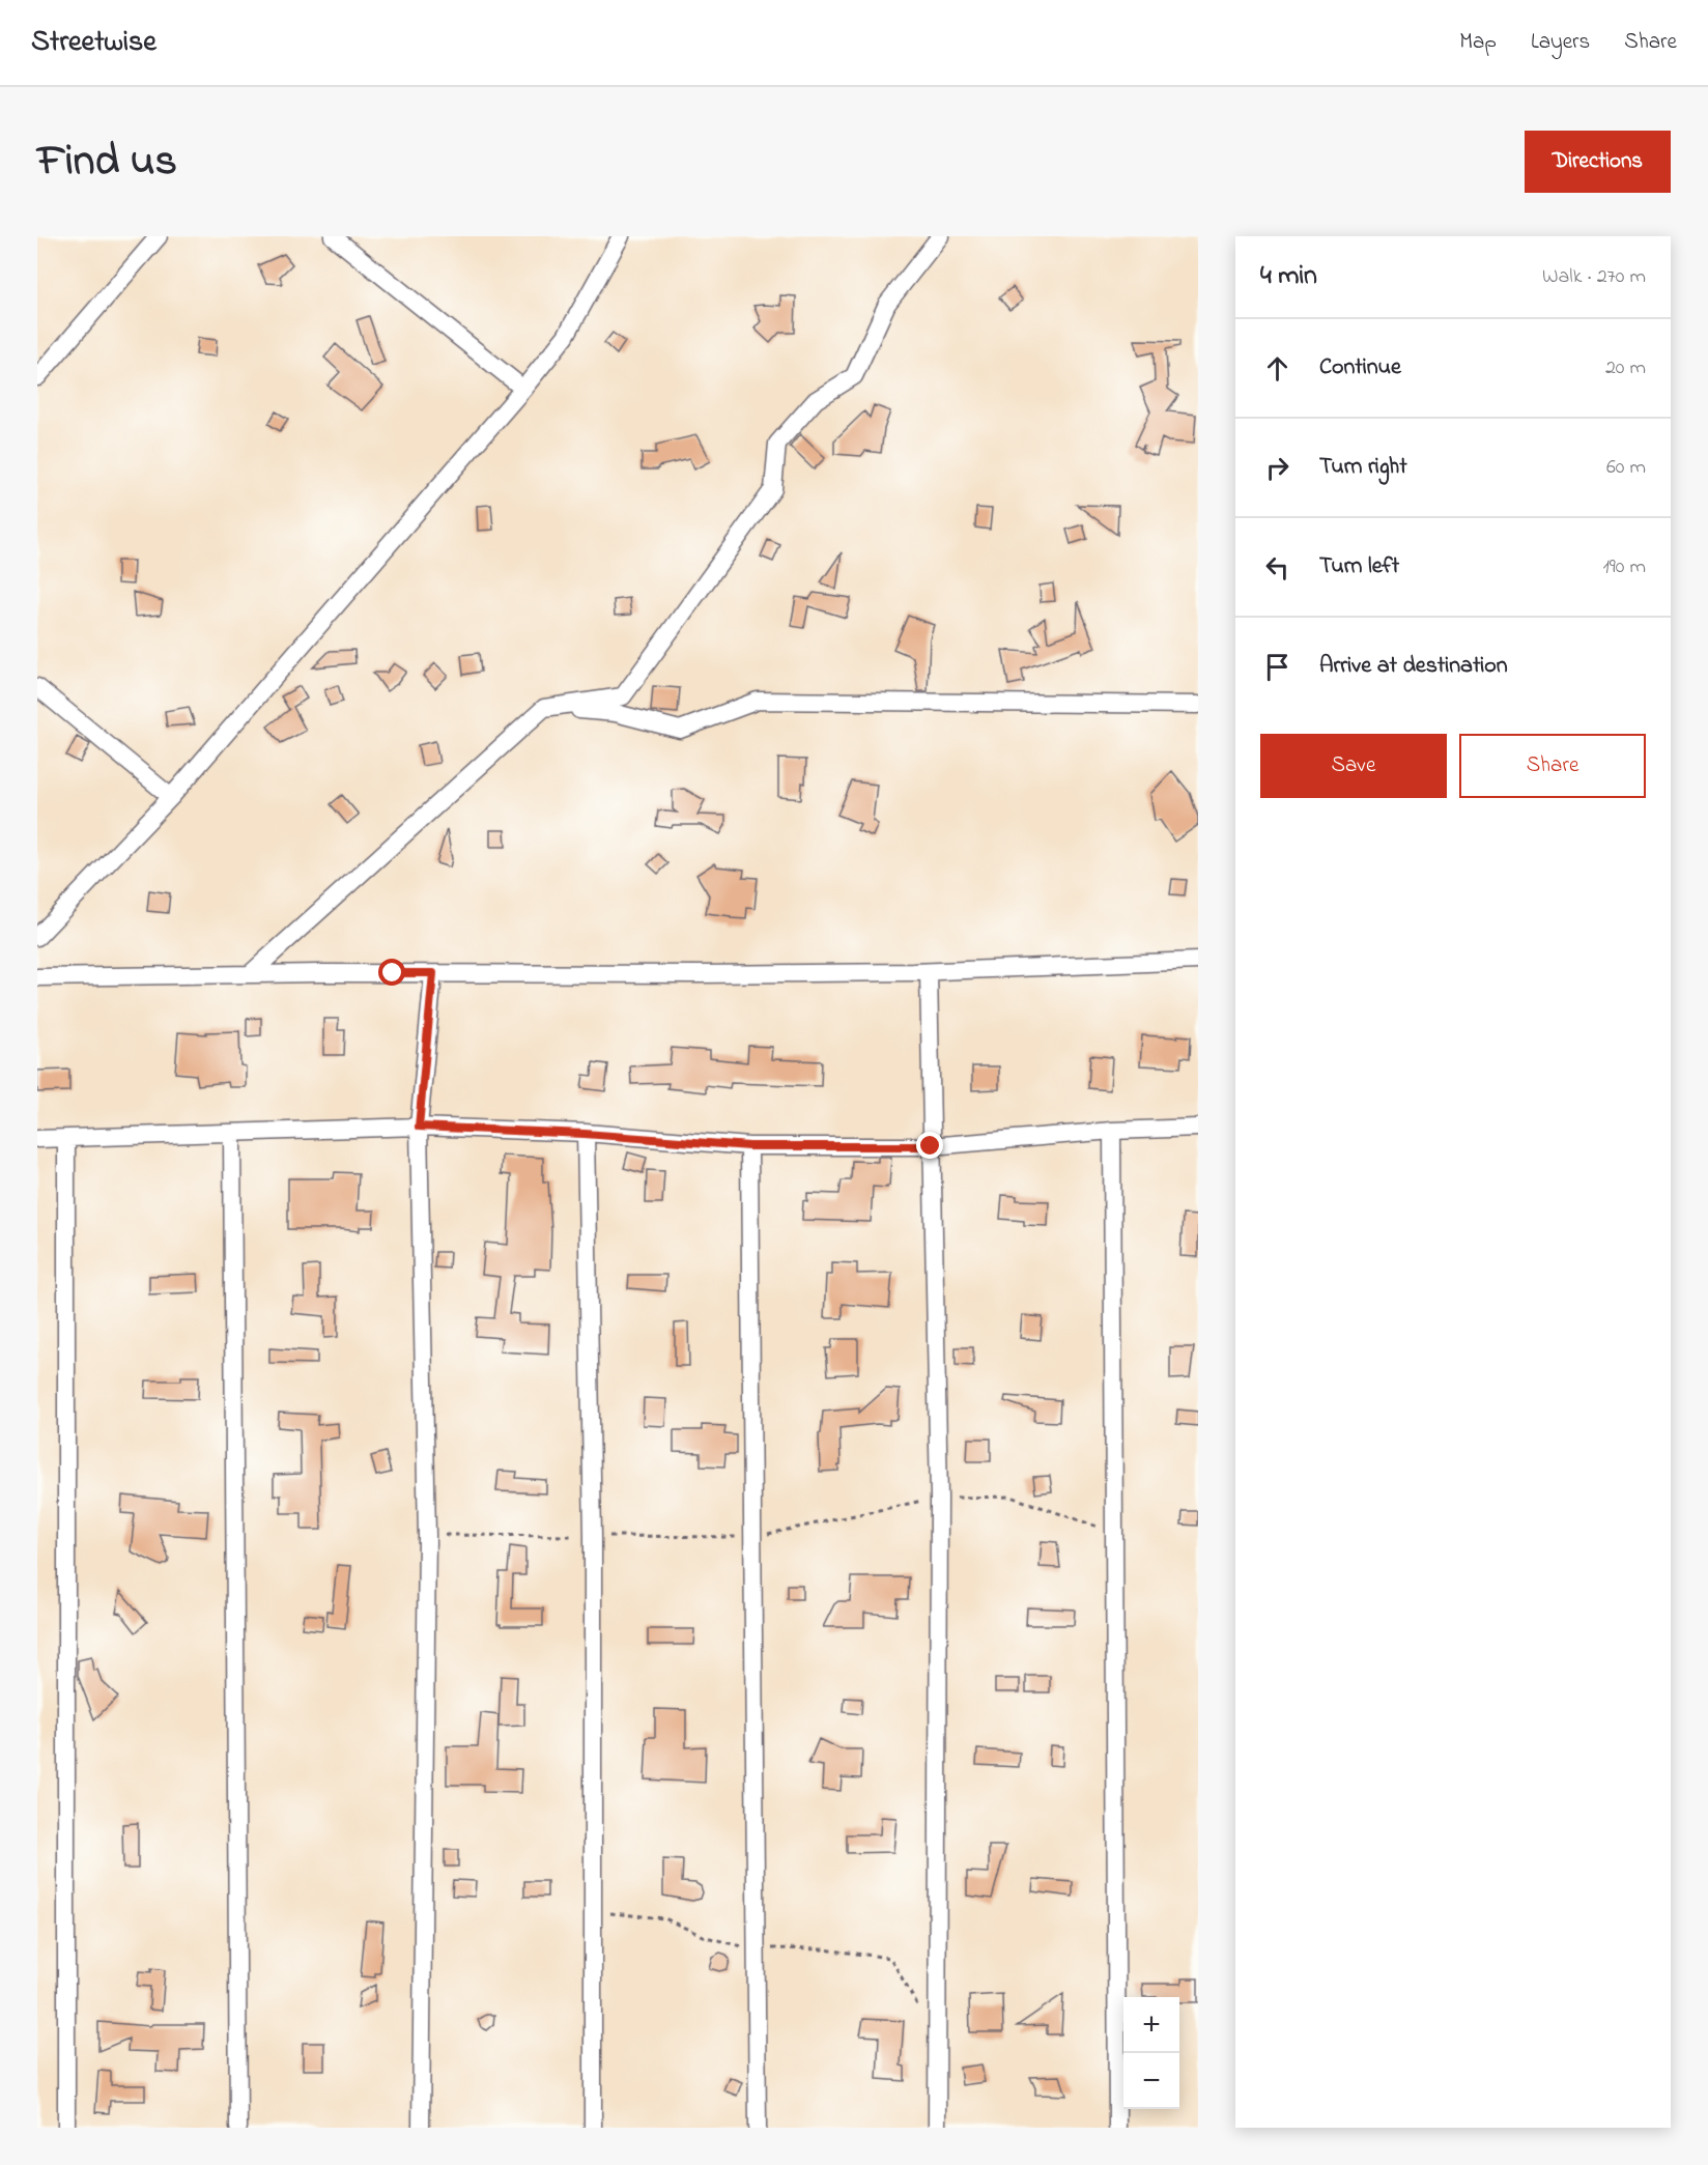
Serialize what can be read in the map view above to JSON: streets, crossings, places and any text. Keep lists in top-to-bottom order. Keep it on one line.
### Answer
{"page":{"header":"Streetwise","nav":["Map","Layers","Share"],"title":"Find us","buttons":["Directions",["Save","Share"]],"heading":["4 min","Walk · 270 m"],"list":[["Continue","20 m"],["Turn right","60 m"],["Turn left","190 m"],"Arrive at destination"],"map_buttons":["+","−"]}}
